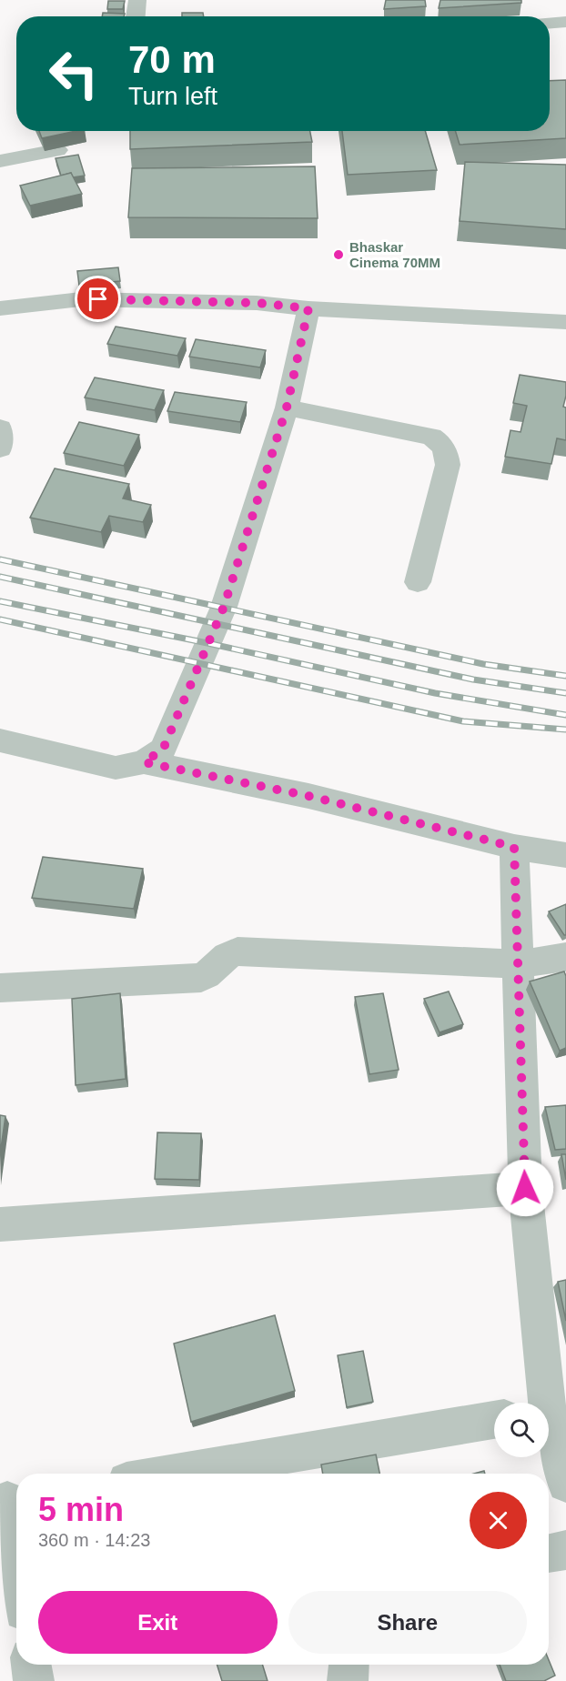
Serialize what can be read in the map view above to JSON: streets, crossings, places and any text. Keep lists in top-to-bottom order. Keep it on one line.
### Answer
{"places":["Bhaskar Cinema 70MM"],"page":{"turn":["70 m","Turn left"],"heading":["5 min","360 m · 14:23"],"buttons":["Exit","Share"]}}
